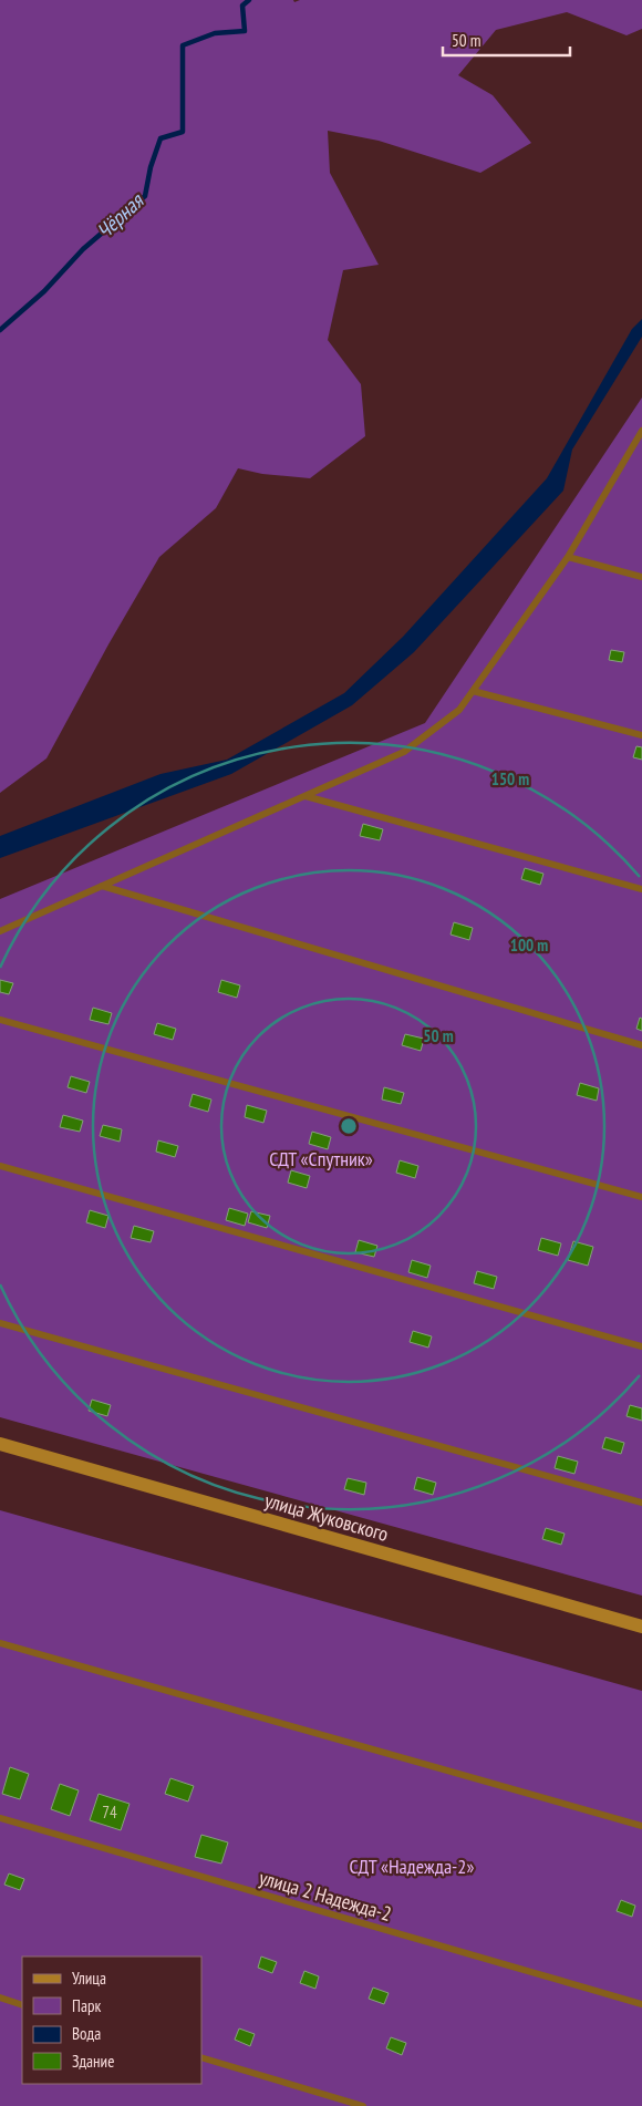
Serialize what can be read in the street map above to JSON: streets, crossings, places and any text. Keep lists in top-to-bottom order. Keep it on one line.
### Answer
{"streets":{"main road":["улица Жуковского"],"lane":["улица 2 Надежда-2"]},"water":["Чёрная"],"parks":["СДТ «Спутник»","СДТ «Надежда-2»"],"house_numbers":["74"],"legend":["Улица","Парк","Вода","Здание"],"scale_bar":"50 m","rings":["150 m","100 m","50 m"]}
